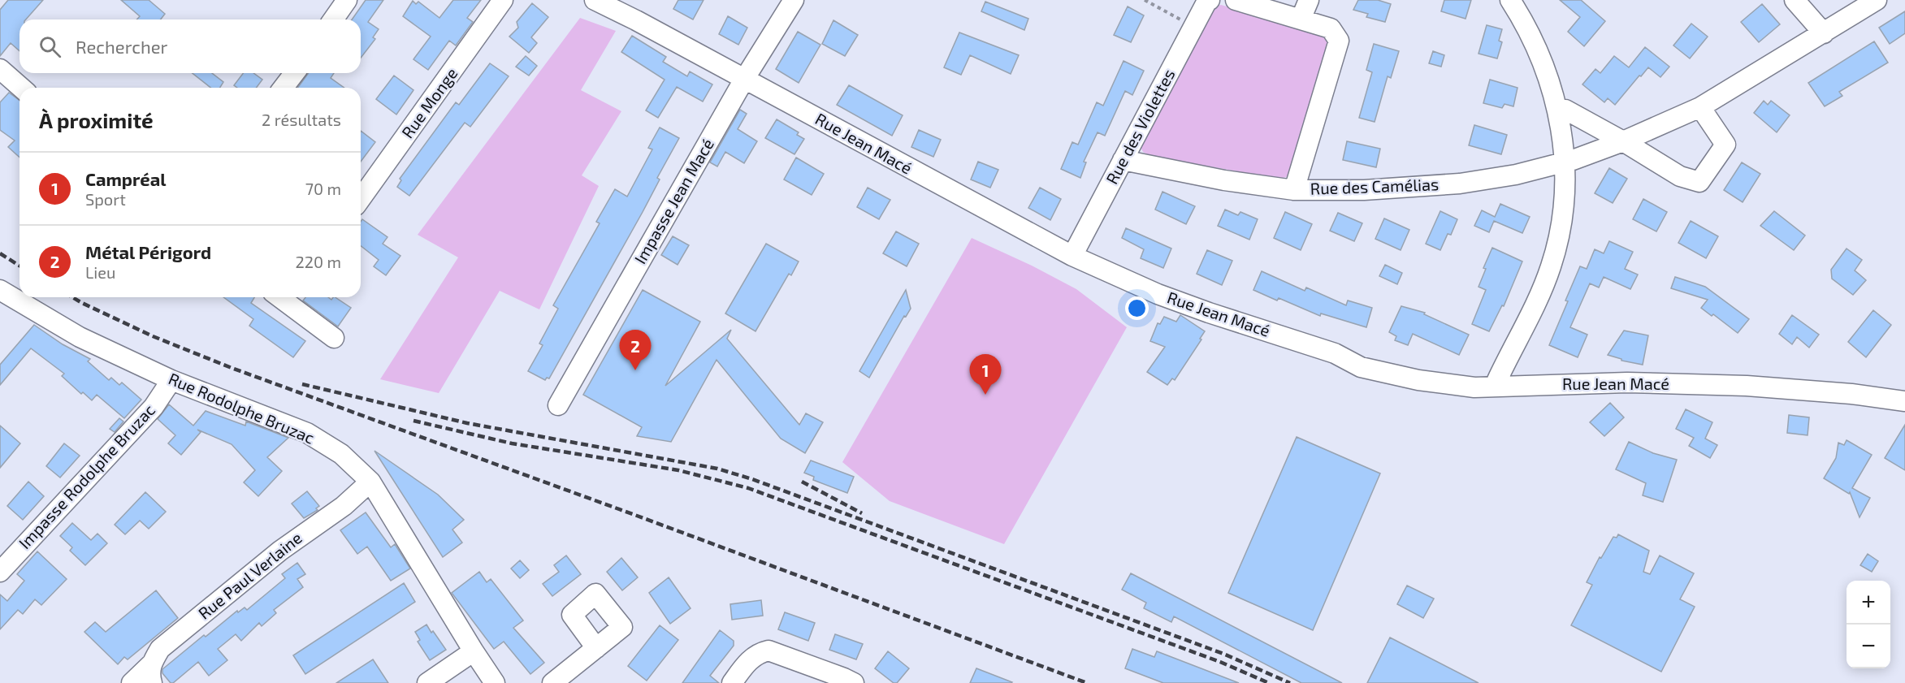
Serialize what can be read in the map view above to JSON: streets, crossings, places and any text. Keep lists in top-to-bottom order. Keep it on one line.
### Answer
{"streets":{"street":["Rue Monge","Rue des Violettes","Rue Jean Macé","Rue des Camélias","Impasse Jean Macé","Rue Rodolphe Bruzac","Impasse Rodolphe Bruzac","Rue Paul Verlaine"]},"crossings":[["Rue des Violettes","Rue Jean Macé"],["Rue des Violettes","Rue des Camélias"],["Rue Jean Macé","Impasse Jean Macé"],["Rue Rodolphe Bruzac","Impasse Rodolphe Bruzac"],["Rue Rodolphe Bruzac","Rue Paul Verlaine"]],"page":{"search":"Rechercher","heading":["À proximité","2 résultats"],"list":[{"mark":"1","name":"Campréal","note":"Sport","value":"70 m"},{"mark":"2","name":"Métal Périgord","note":"Lieu","value":"220 m"}],"pins":["2","1"],"map_buttons":["+","−"]}}
